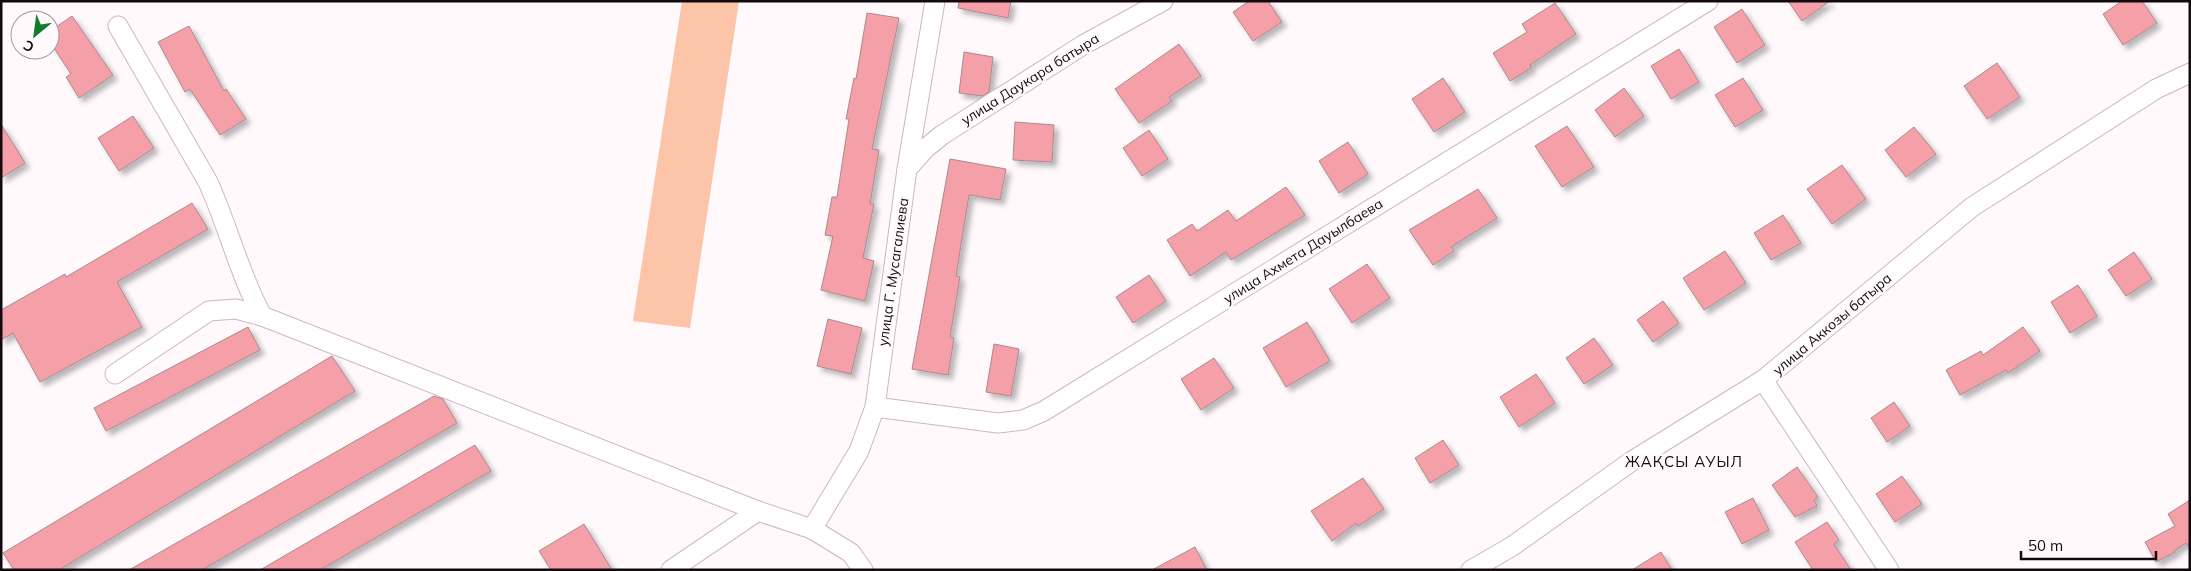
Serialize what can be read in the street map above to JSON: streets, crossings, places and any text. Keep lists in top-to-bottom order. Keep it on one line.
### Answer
{"streets":{"street":["улица Даукара батыра","улица Ахмета Дауылбаева","улица Г. Мусагалиева","улица Аккозы батыра"]},"crossings":[["улица Даукара батыра","улица Г. Мусагалиева"],["улица Ахмета Дауылбаева","улица Г. Мусагалиева"]],"districts":["ЖАҚСЫ АУЫЛ"],"scale_bar":"50 m","north":"bottom left"}
